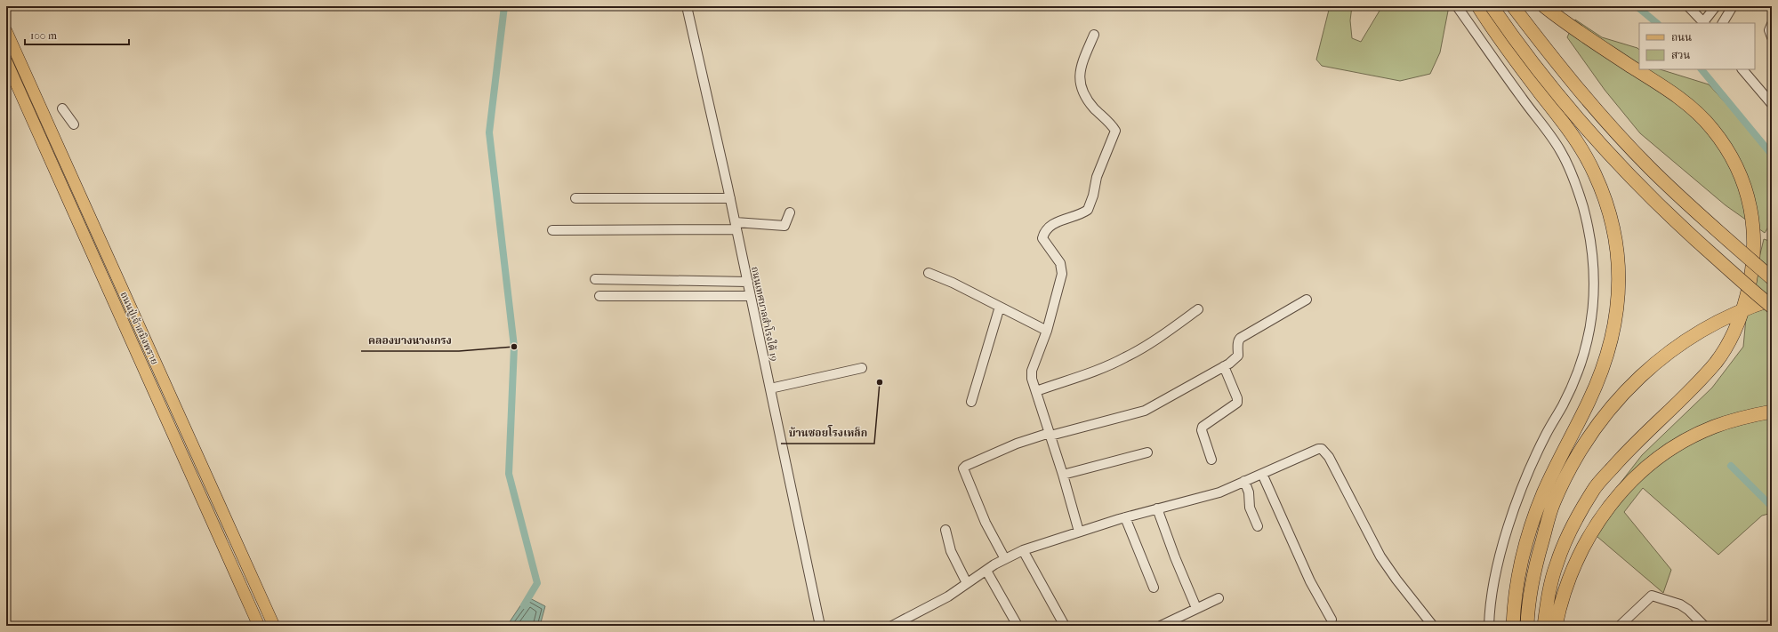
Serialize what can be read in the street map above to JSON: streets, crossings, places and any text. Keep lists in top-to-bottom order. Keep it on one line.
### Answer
{"streets":{"main road":["ถนนปู่เจ้าสมิงพราย"],"street":["ถนนเทศบาลสำโรงใต้ 19"]},"places":["คลองบางนางเกรง","บ้านซอยโรงเหล็ก"],"legend":["ถนน","สวน"],"scale_bar":"100 m"}
